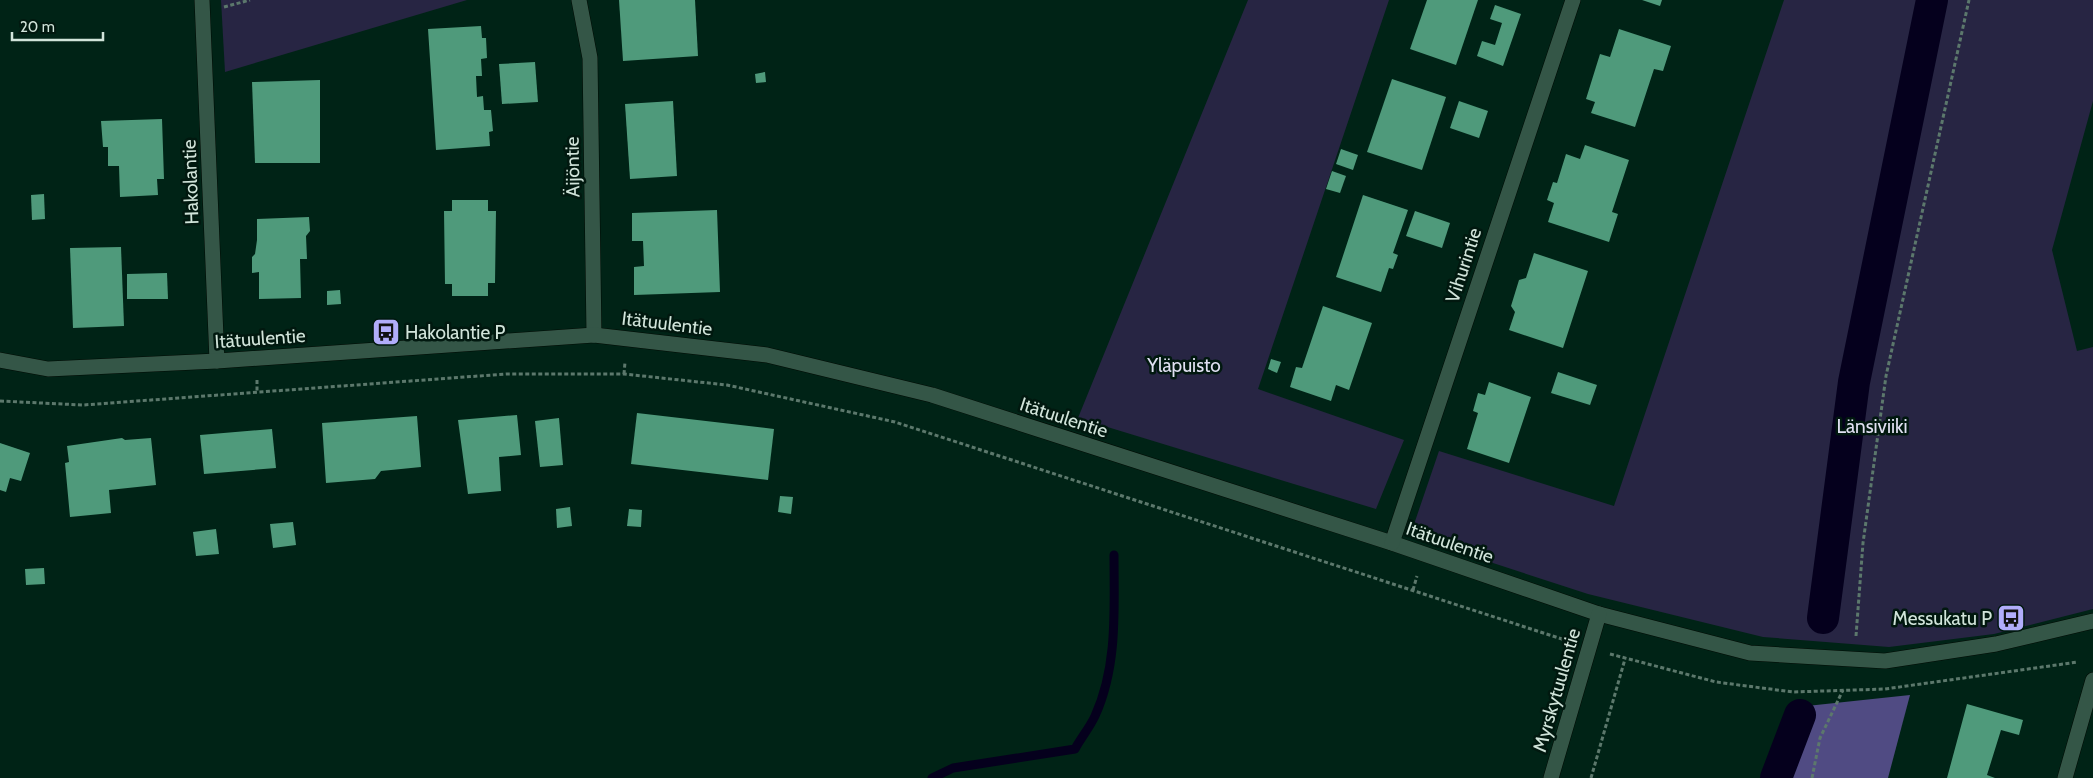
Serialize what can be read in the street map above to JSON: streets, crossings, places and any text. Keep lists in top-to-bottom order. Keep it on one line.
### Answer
{"streets":{"street":["Äijöntie","Hakolantie","Vihurintie","Itätuulentie","Myrskytuulentie"]},"crossings":[["Äijöntie","Itätuulentie"],["Hakolantie","Itätuulentie"],["Vihurintie","Itätuulentie"],["Itätuulentie","Myrskytuulentie"]],"parks":["Yläpuisto","Länsiviiki"],"places":{"bus stop":["Hakolantie P","Messukatu P"]},"scale_bar":"20 m"}
